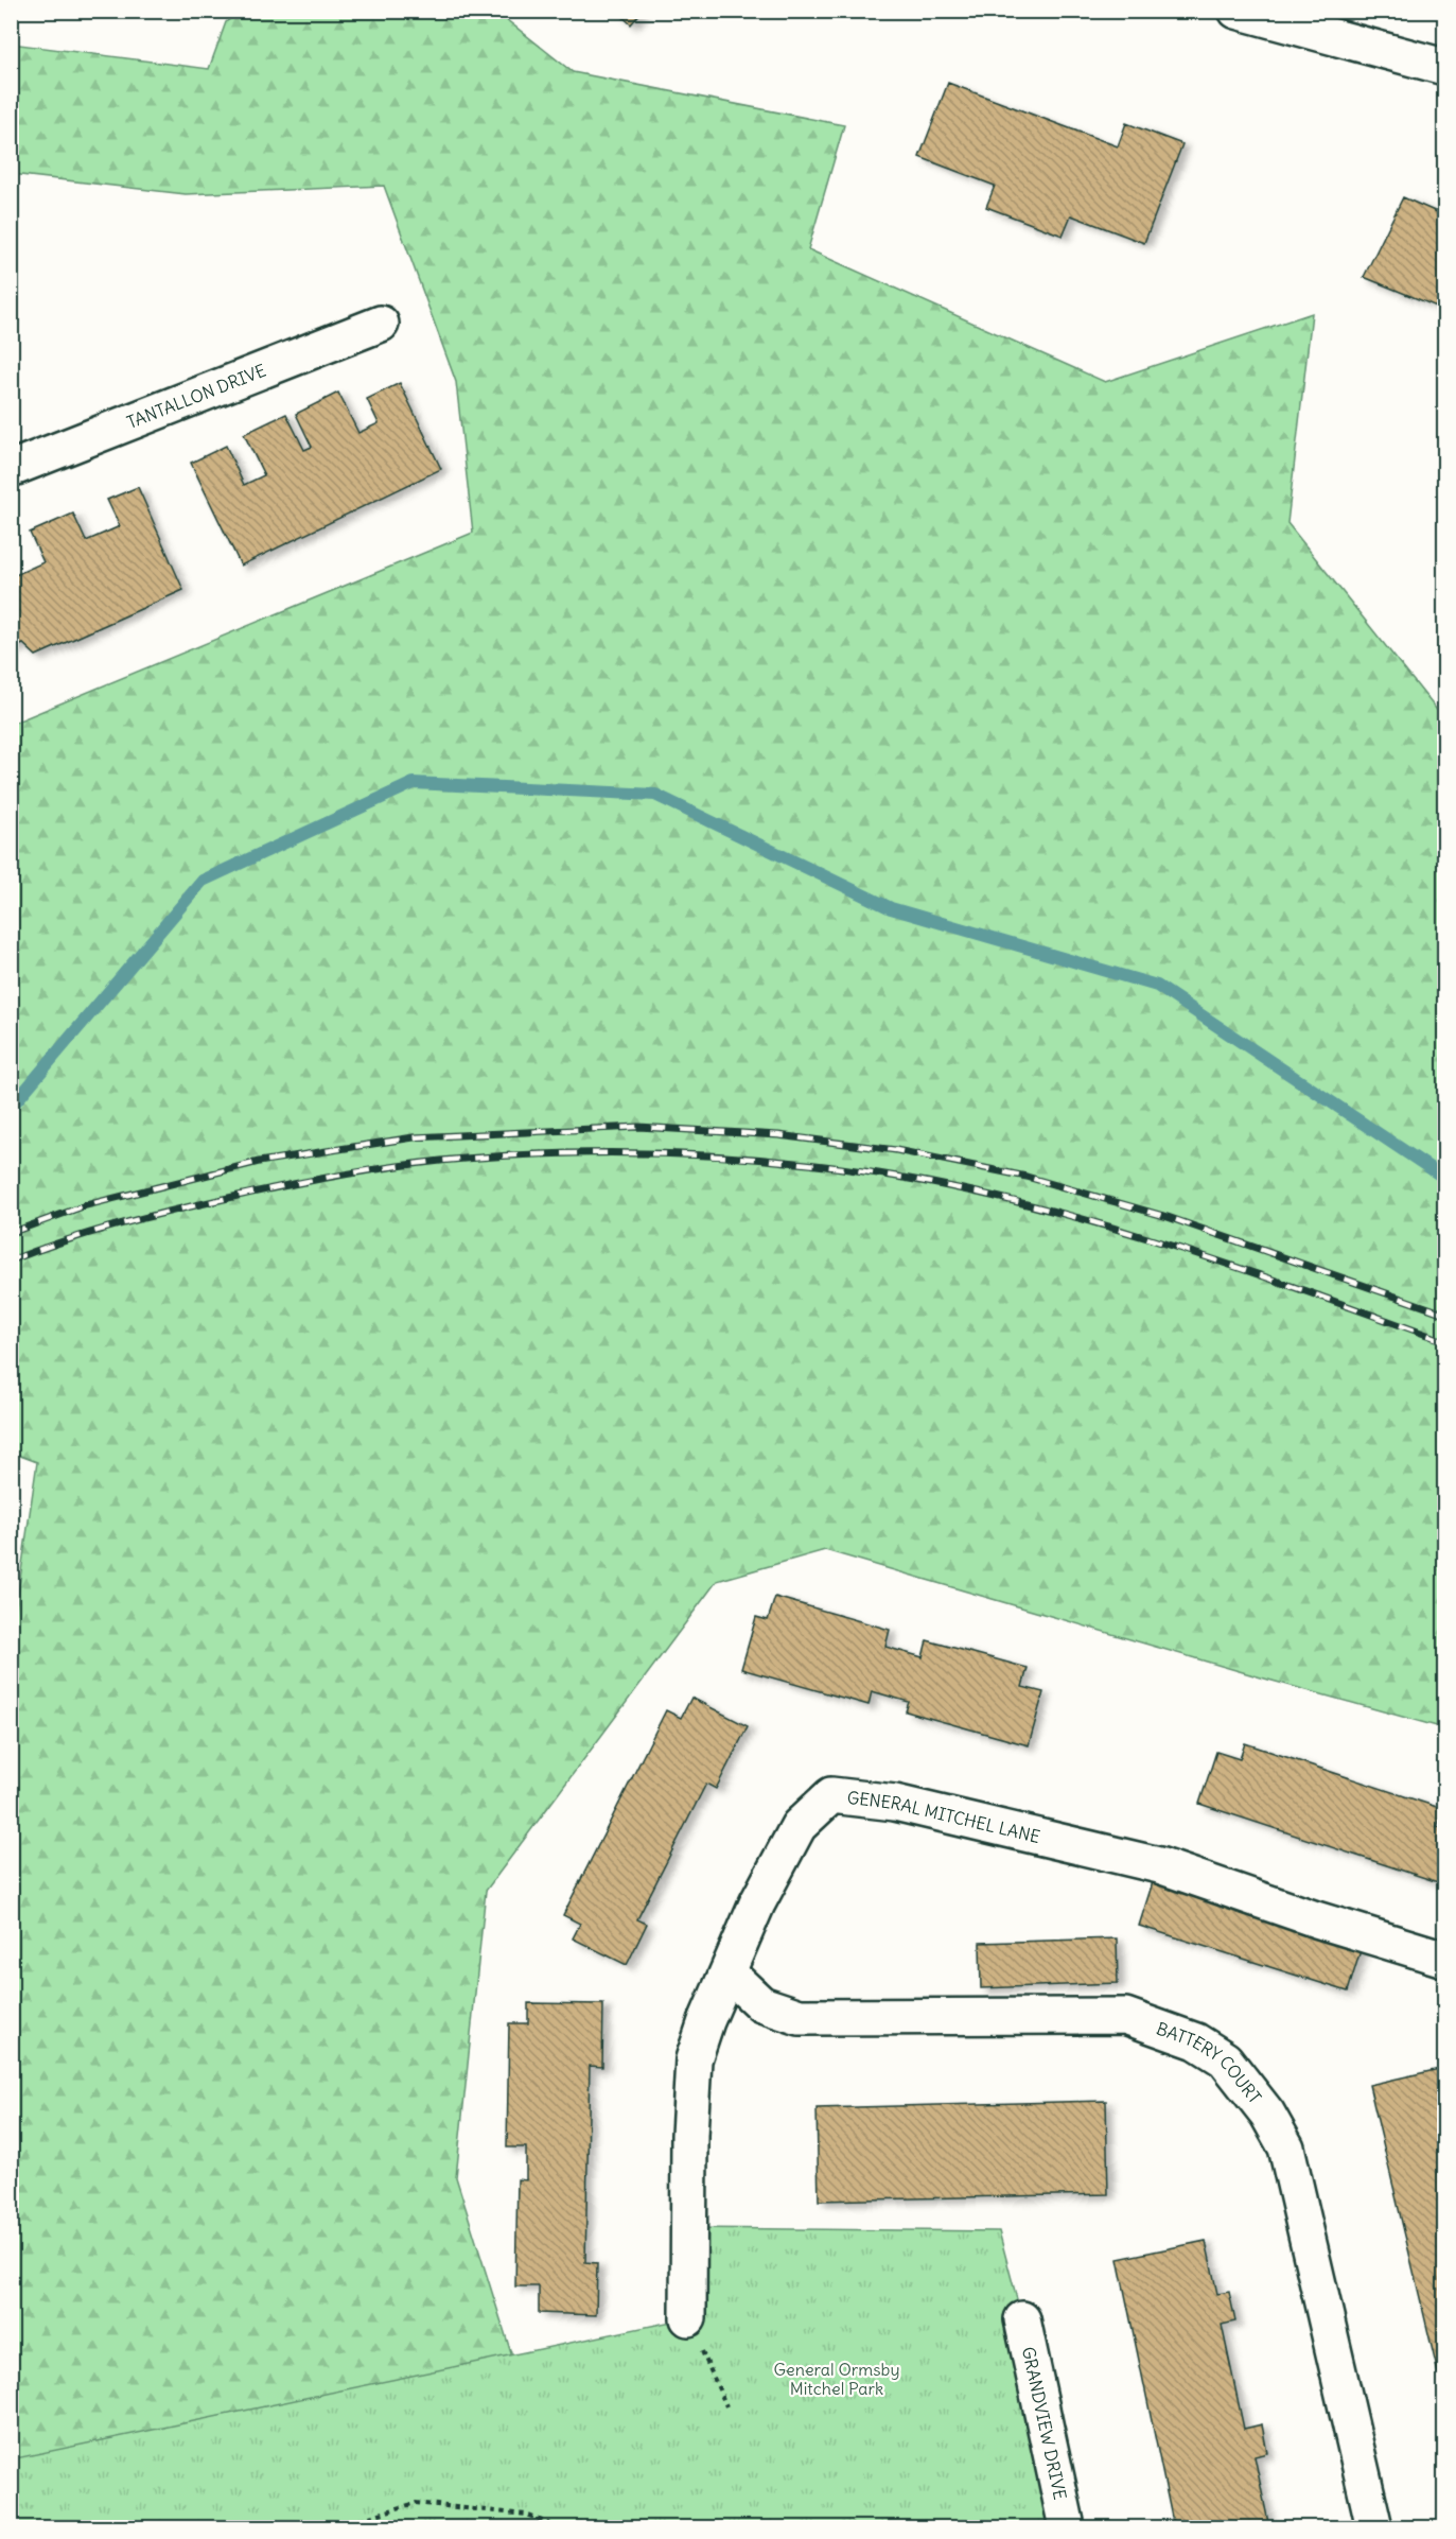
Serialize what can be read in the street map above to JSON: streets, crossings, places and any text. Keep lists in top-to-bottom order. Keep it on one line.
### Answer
{"streets":{"street":["TANTALLON DRIVE","GENERAL MITCHEL LANE","BATTERY COURT","GRANDVIEW DRIVE"]},"crossings":[["GENERAL MITCHEL LANE","BATTERY COURT"]],"parks":["General Ormsby Mitchel Park"]}
